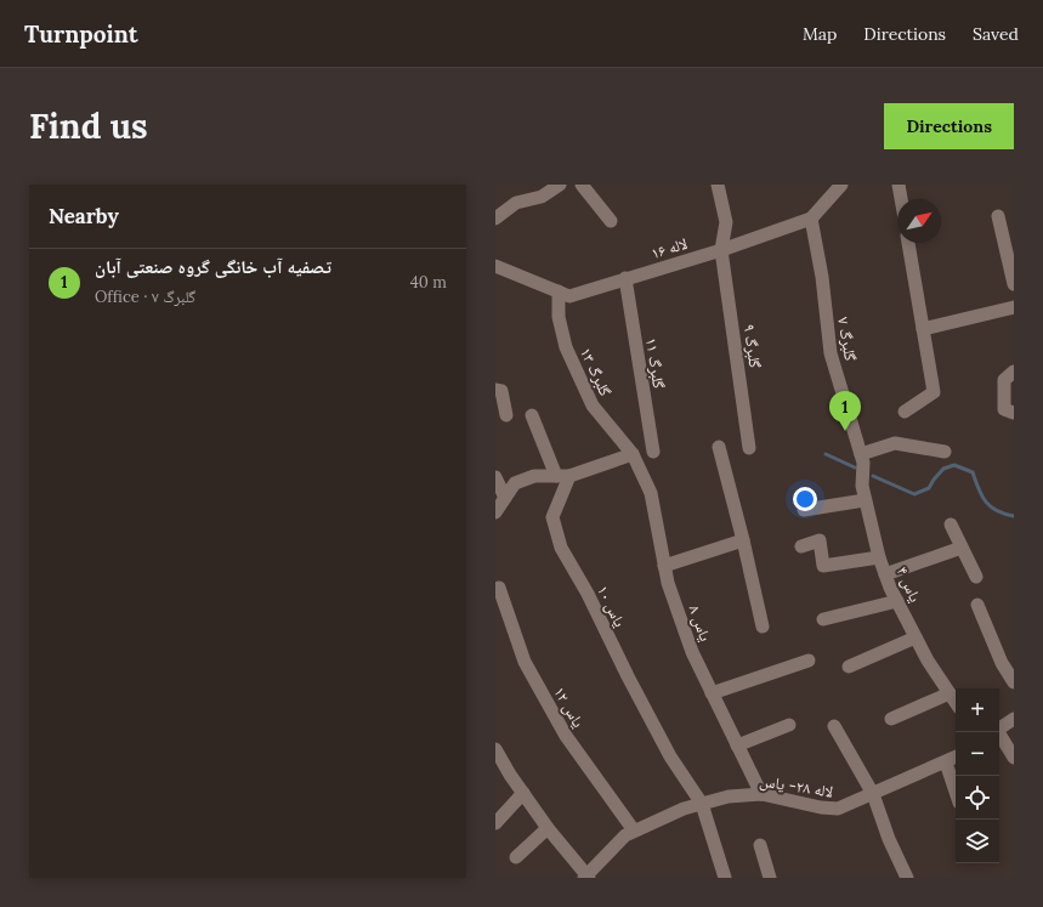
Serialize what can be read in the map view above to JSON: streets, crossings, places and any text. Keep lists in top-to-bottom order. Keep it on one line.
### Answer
{"streets":{"street":["لاله ۱۶","گلبرگ ۷","گلبرگ ۹","گلبرگ ۱۱","گلبرگ ۱۳","یاس ۴","یاس ۱۰","یاس ۸","یاس ۱۲","لاله ۲۸- یاس"]},"crossings":[["لاله ۱۶","گلبرگ ۷"],["لاله ۱۶","گلبرگ ۹"],["لاله ۱۶","گلبرگ ۱۱"],["لاله ۱۶","گلبرگ ۱۳"],["گلبرگ ۷","یاس ۴"],["گلبرگ ۱۳","یاس ۸"],["یاس ۱۰","لاله ۲۸- یاس"],["یاس ۸","لاله ۲۸- یاس"],["یاس ۱۲","لاله ۲۸- یاس"]],"north":"top right","page":{"header":"Turnpoint","nav":["Map","Directions","Saved"],"buttons":"Directions","title":"Find us","heading":"Nearby","list":[{"mark":"1","name":"تصفیه آب خانگی گروه صنعتی آبان","note":"Office · گلبرگ ۷","value":"40 m"}],"pins":"1","map_buttons":["+","−"]}}
